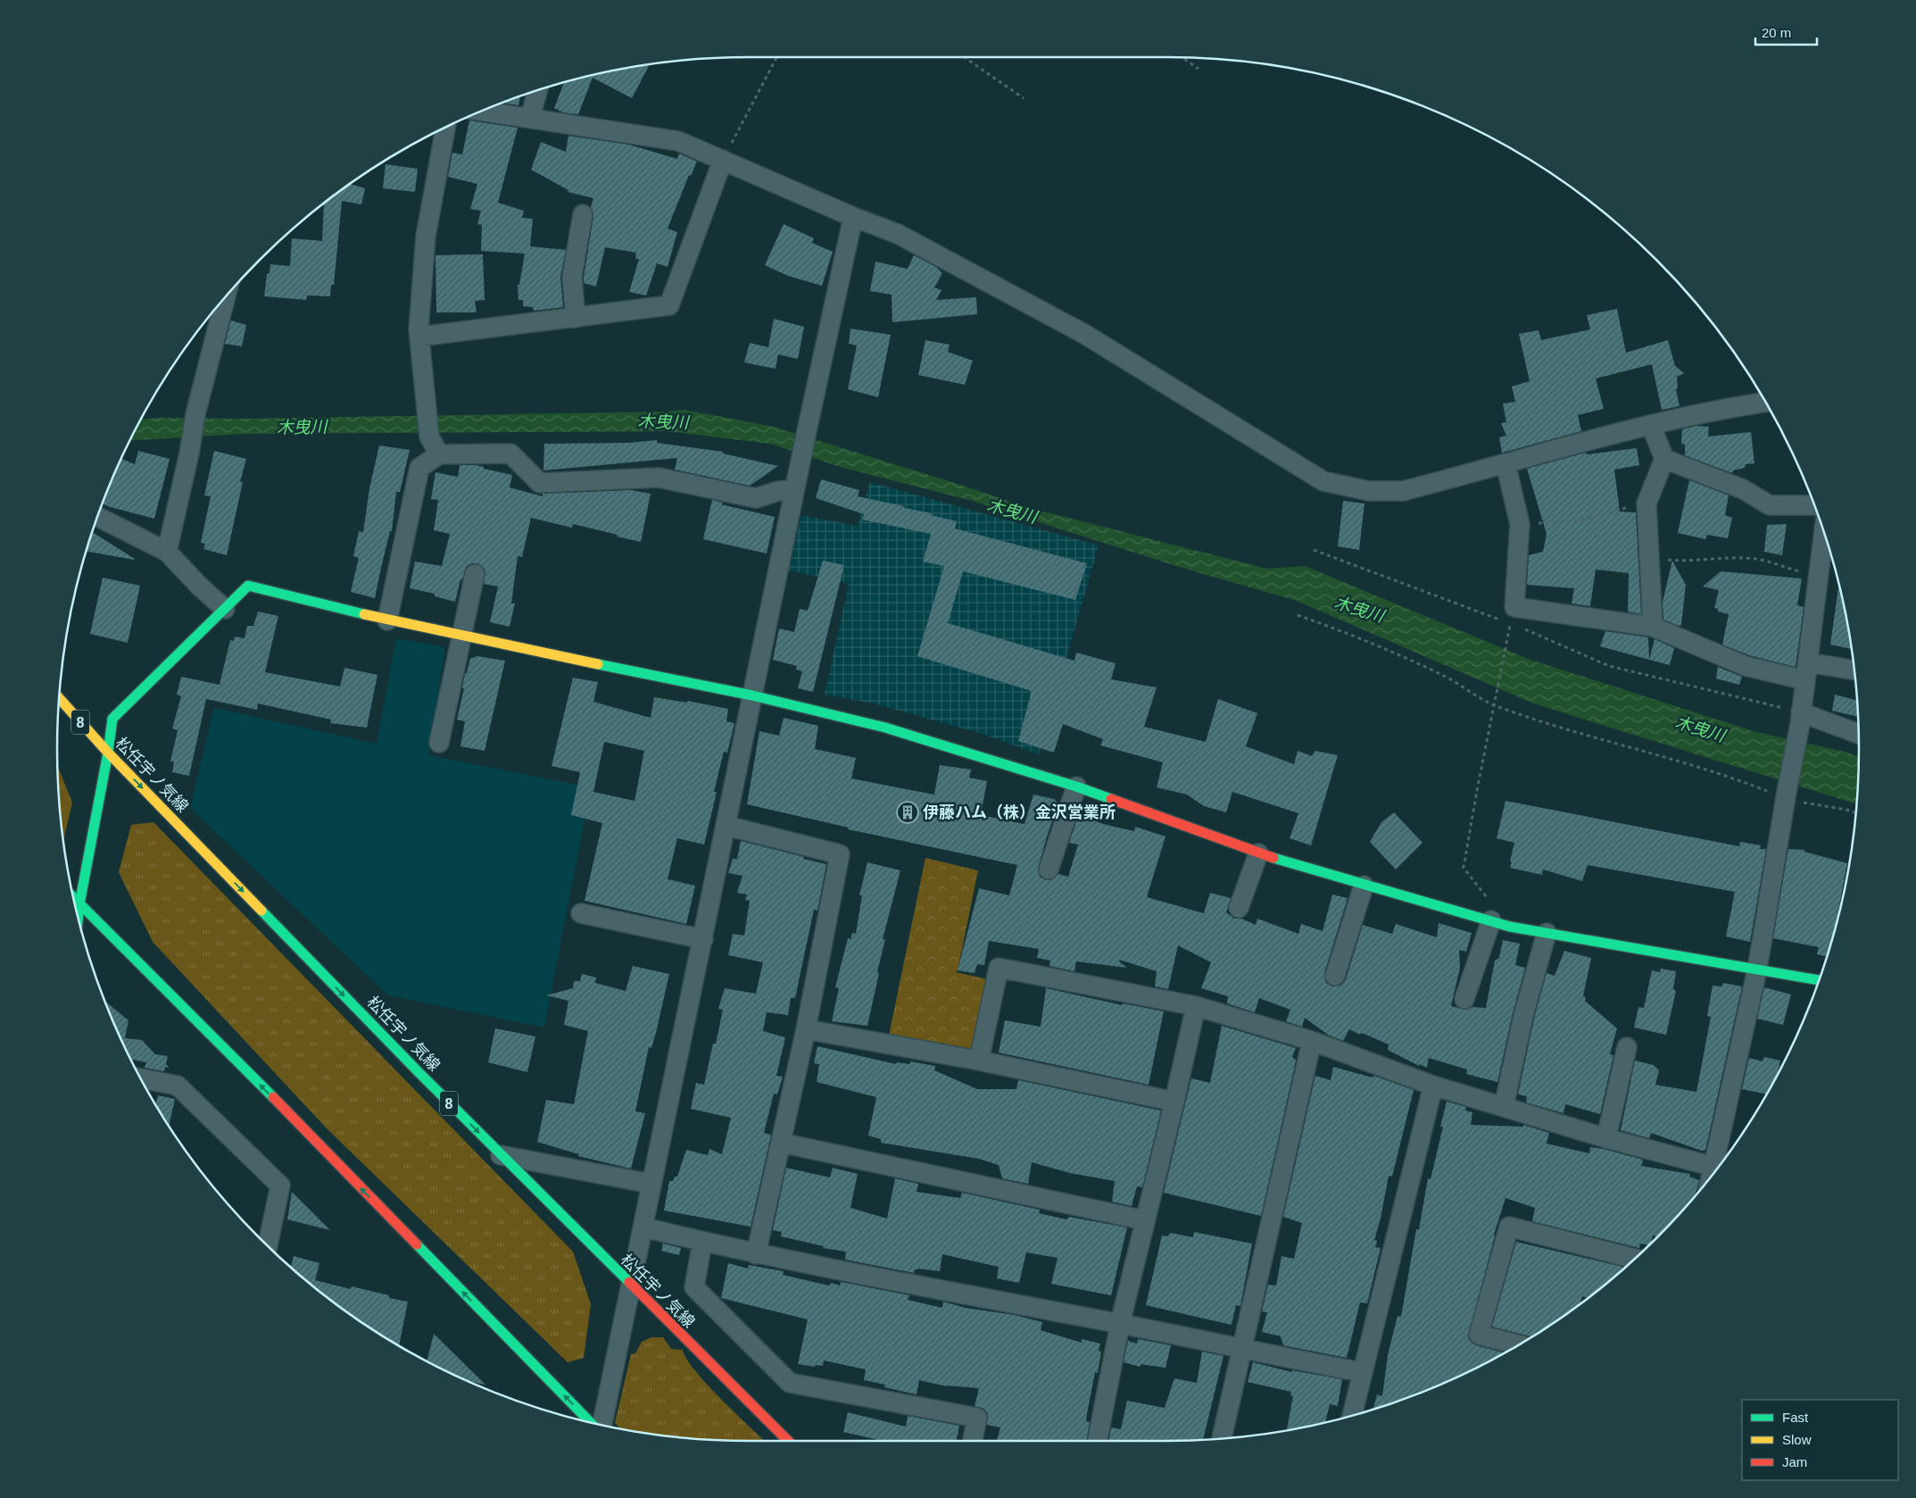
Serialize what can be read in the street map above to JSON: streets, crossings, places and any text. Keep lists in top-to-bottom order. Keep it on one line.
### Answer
{"streets":{"street":["8","松任宇ノ気線"]},"one_way":["松任宇ノ気線"],"water":["木曳川"],"places":{"building":["伊藤ハム（株）金沢営業所"]},"legend":["Fast","Slow","Jam"],"scale_bar":"20 m"}
